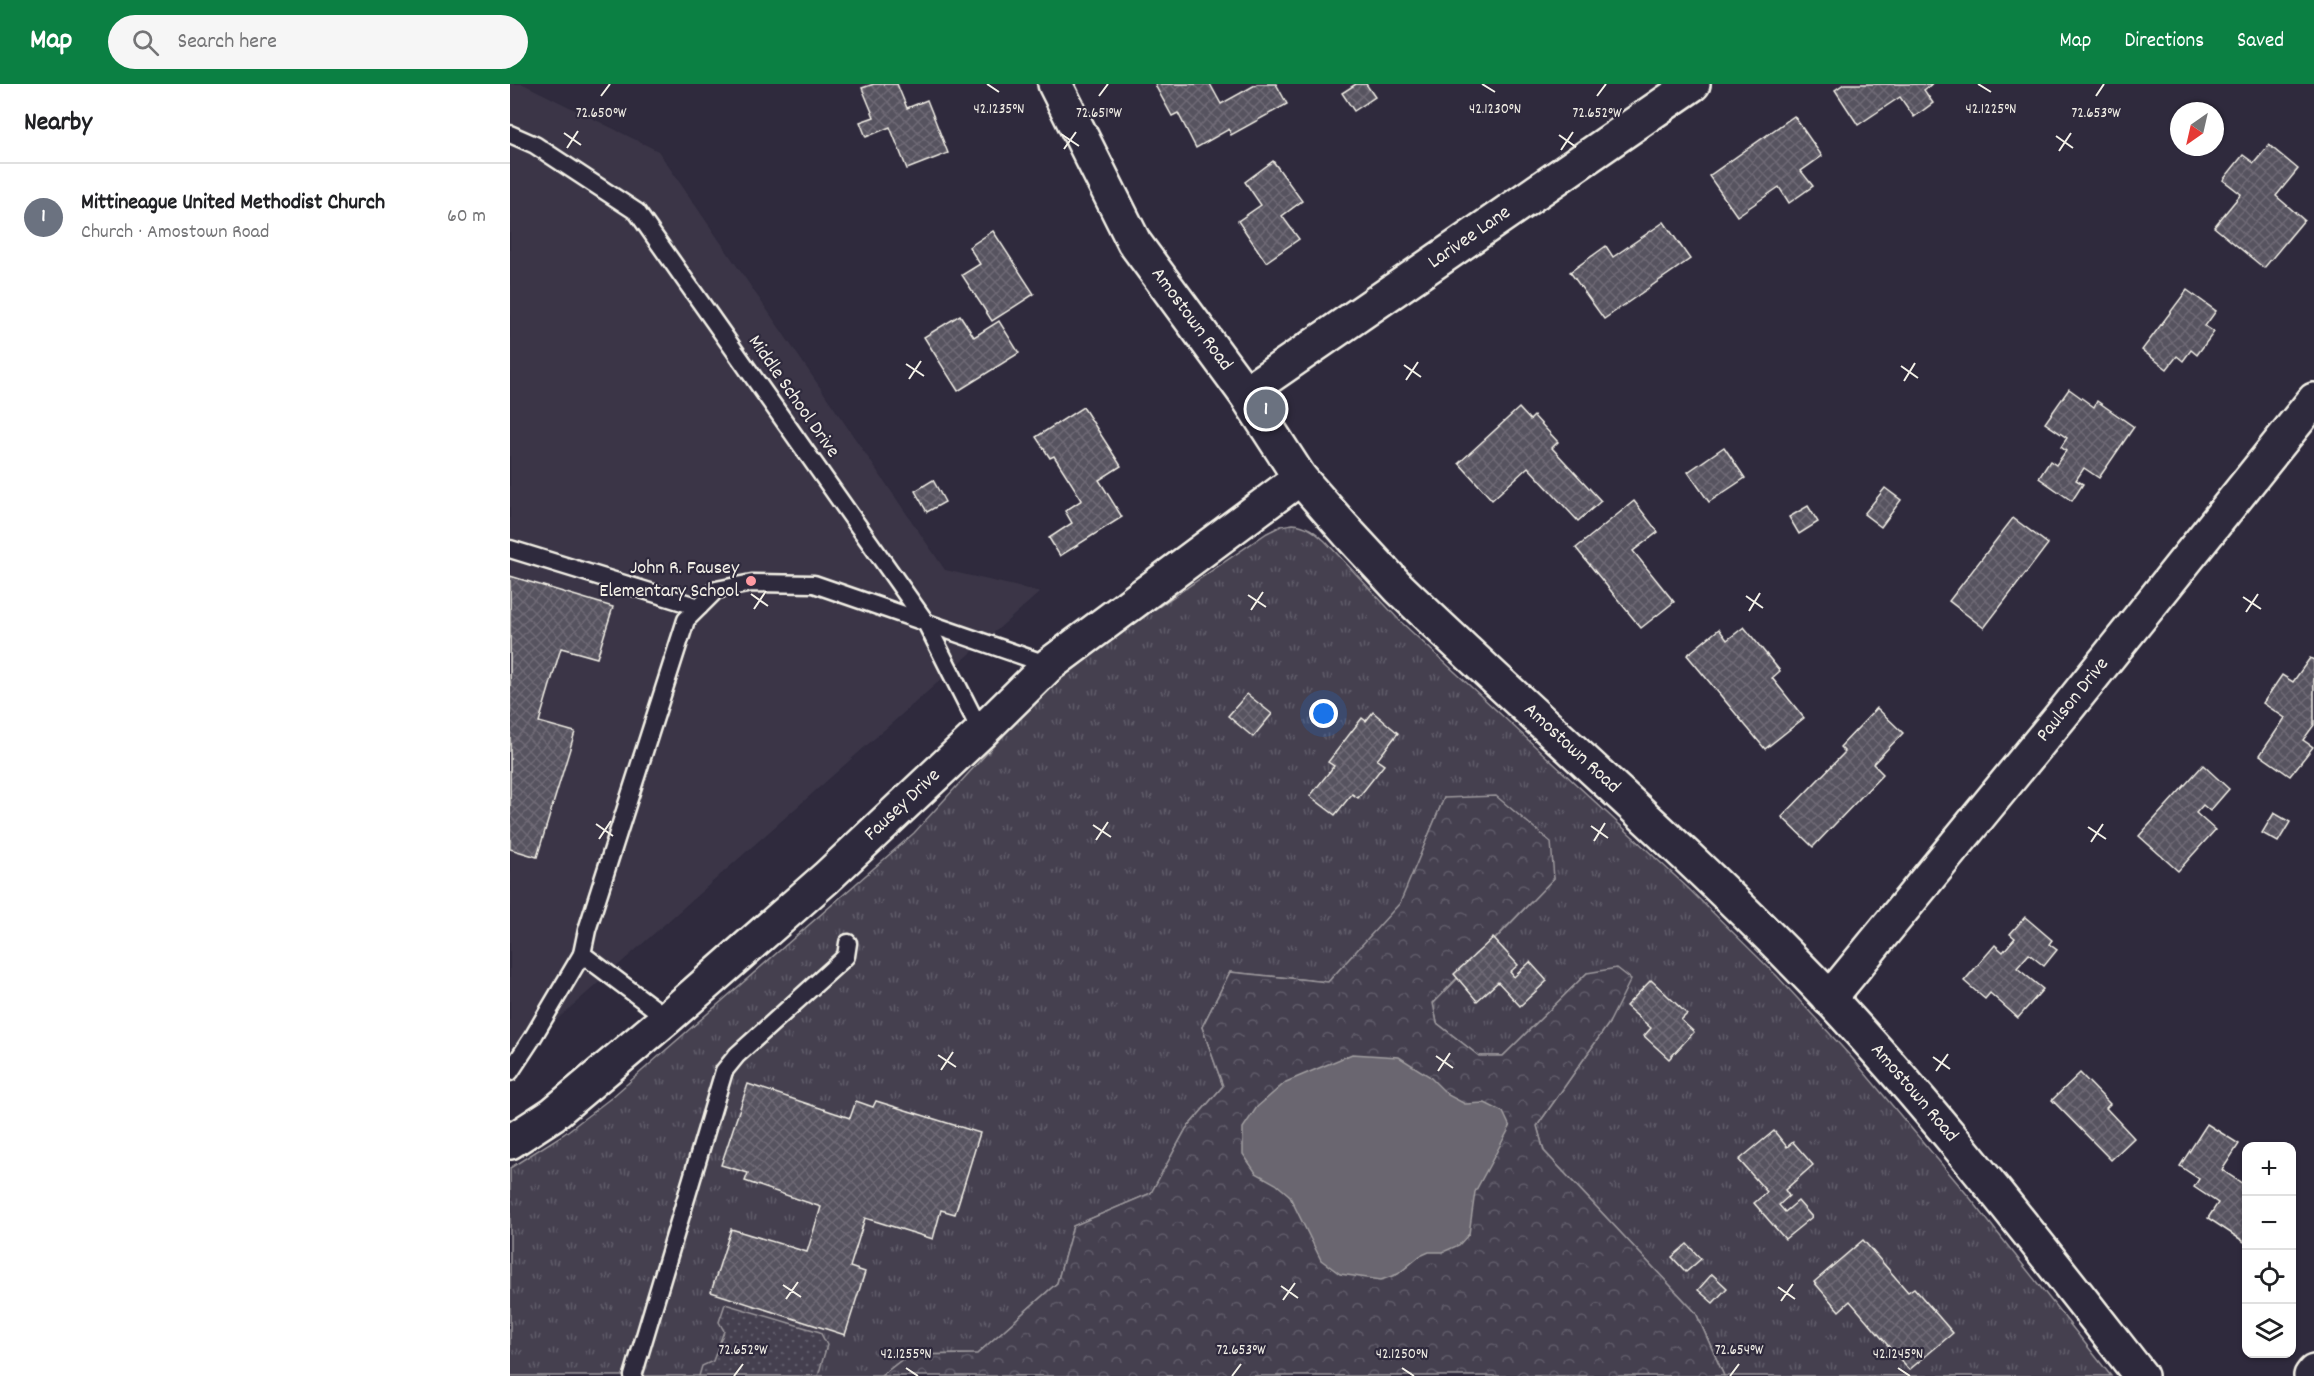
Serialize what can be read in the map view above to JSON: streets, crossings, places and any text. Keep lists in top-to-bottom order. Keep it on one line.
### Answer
{"streets":{"street":["Larivee Lane","Amostown Road","Paulson Drive","Fausey Drive"],"lane":["Middle School Drive"]},"crossings":[["Larivee Lane","Amostown Road"],["Amostown Road","Paulson Drive"],["Amostown Road","Fausey Drive"],["Middle School Drive","Fausey Drive"]],"places":["John R. Fausey Elementary School"],"north":"bottom left","page":{"header":"Map","search":"Search here","nav":["Map","Directions","Saved"],"heading":"Nearby","list":[{"mark":"1","name":"Mittineague United Methodist Church","note":"Church · Amostown Road","value":"60 m"}],"pins":"1","map_buttons":["+","−"]},"coordinates":["42.1235°N","42.1230°N","42.1225°N","72.650°W","72.651°W","72.652°W","72.653°W","72.654°W","42.1255°N","42.1250°N","42.1245°N"]}
